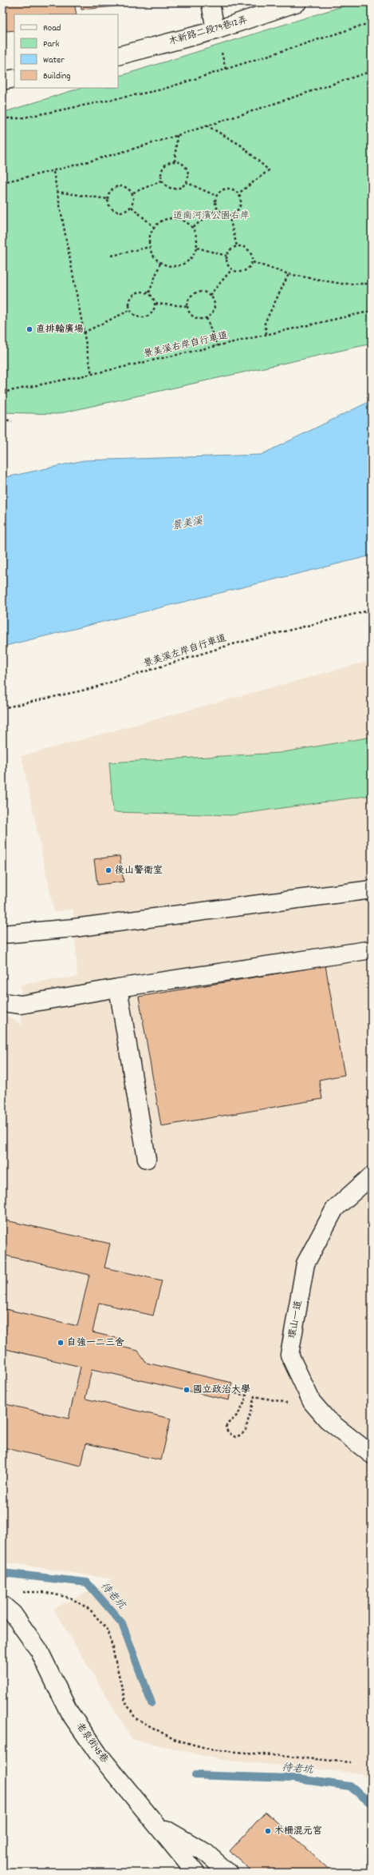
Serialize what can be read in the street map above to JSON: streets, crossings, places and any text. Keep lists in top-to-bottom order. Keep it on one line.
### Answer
{"streets":{"street":["木新路二段79巷12弄","環山一道","老泉街45巷"],"path":["景美溪右岸自行車道","景美溪左岸自行車道"]},"water":["景美溪","待老坑"],"parks":["道南河濱公園右岸"],"places":["直排輪廣場","後山警衛室","自強一二三舍","國立政治大學","木柵混元宮"],"legend":["Road","Park","Water","Building"]}
